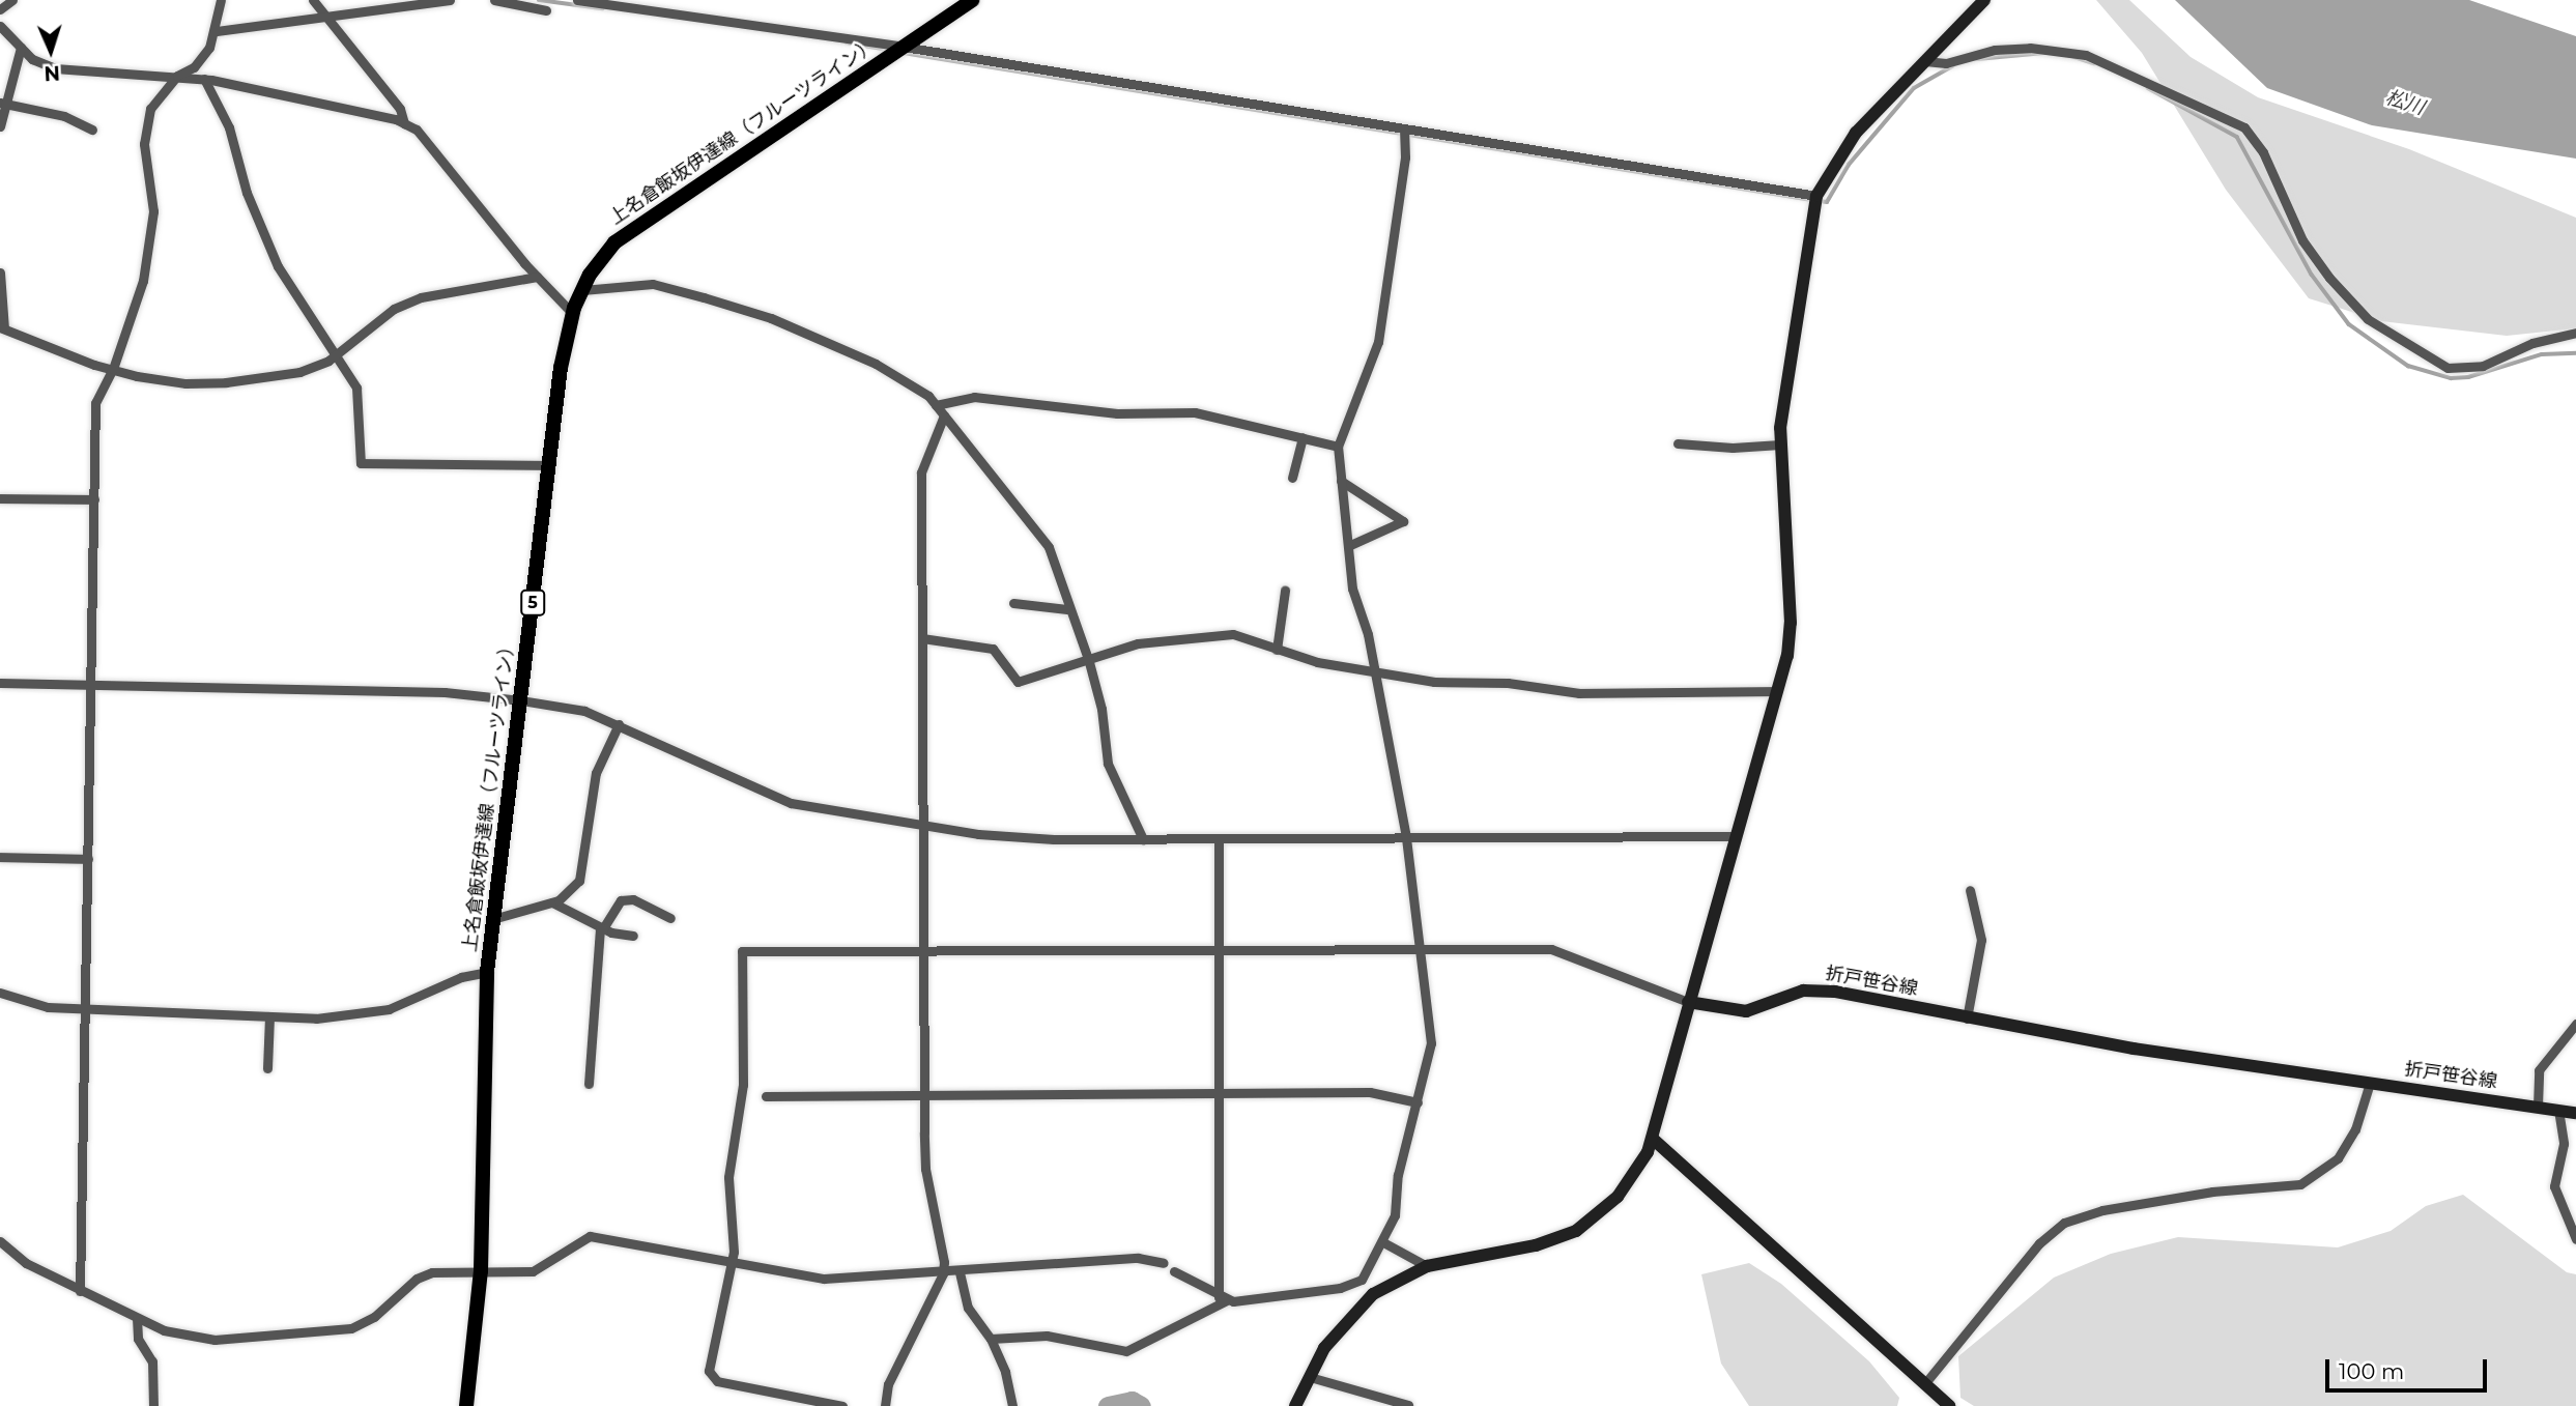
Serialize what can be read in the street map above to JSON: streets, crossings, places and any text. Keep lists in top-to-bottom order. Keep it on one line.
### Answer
{"streets":{"main road":["上名倉飯坂伊達線（フルーツライン）","5","折戸笹谷線"]},"water":["松川"],"scale_bar":"100 m","north":"bottom"}
